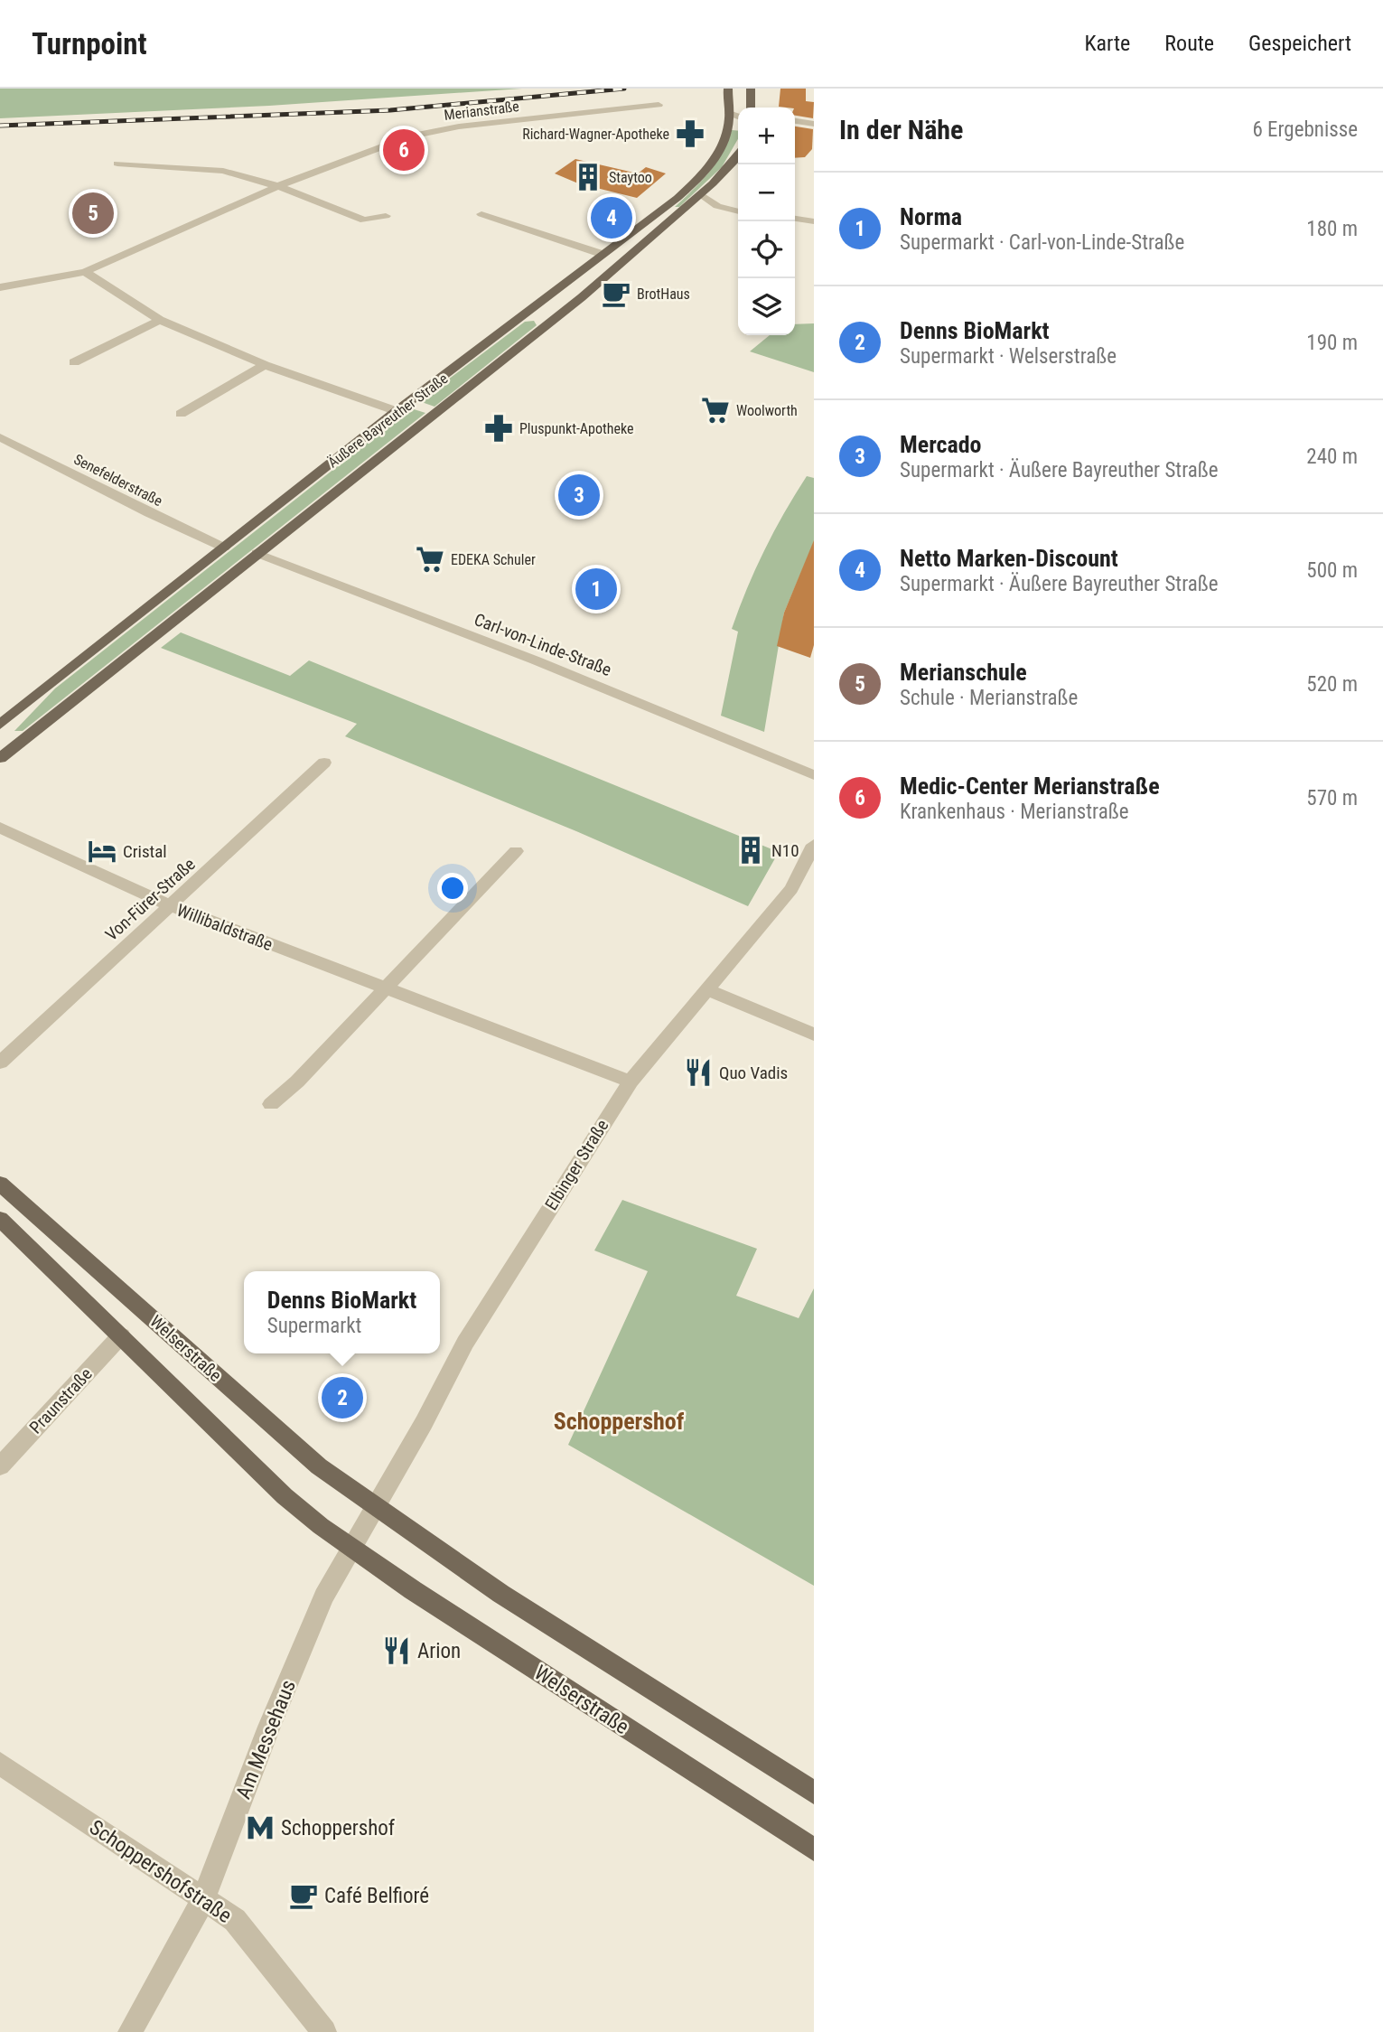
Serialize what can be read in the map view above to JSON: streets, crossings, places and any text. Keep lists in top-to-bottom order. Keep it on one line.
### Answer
{"streets":{"main road":["Äußere Bayreuther Straße","Welserstraße"],"street":["Merianstraße","Senefelderstraße","Carl-von-Linde-Straße","Von-Fürer-Straße","Willibaldstraße","Elbinger Straße","Praunstraße","Am Messehaus","Schoppershofstraße"]},"crossings":[["Äußere Bayreuther Straße","Senefelderstraße"],["Äußere Bayreuther Straße","Carl-von-Linde-Straße"],["Von-Fürer-Straße","Willibaldstraße"],["Willibaldstraße","Elbinger Straße"],["Elbinger Straße","Welserstraße"],["Welserstraße","Praunstraße"],["Welserstraße","Am Messehaus"],["Am Messehaus","Schoppershofstraße"]],"districts":["Schoppershof"],"places":{"pharmacy":["Richard-Wagner-Apotheke","Pluspunkt-Apotheke"],"building":["Staytoo","N10"],"cafe":["BrotHaus","Café Belfioré"],"supermarket":["Woolworth","EDEKA Schuler"],"hotel":["Cristal"],"restaurant":["Quo Vadis","Arion"],"metro station":["Schoppershof"]},"page":{"header":"Turnpoint","nav":["Karte","Route","Gespeichert"],"heading":["In der Nähe","6 Ergebnisse"],"map_buttons":["+","−"],"pins":["6","5","4","3","1","2"],"list":[{"mark":"1","name":"Norma","note":"Supermarkt · Carl-von-Linde-Straße","value":"180 m"},{"mark":"2","name":"Denns BioMarkt","note":"Supermarkt · Welserstraße","value":"190 m"},{"mark":"3","name":"Mercado","note":"Supermarkt · Äußere Bayreuther Straße","value":"240 m"},{"mark":"4","name":"Netto Marken-Discount","note":"Supermarkt · Äußere Bayreuther Straße","value":"500 m"},{"mark":"5","name":"Merianschule","note":"Schule · Merianstraße","value":"520 m"},{"mark":"6","name":"Medic-Center Merianstraße","note":"Krankenhaus · Merianstraße","value":"570 m"}],"popup":["Denns BioMarkt","Supermarkt"]}}
